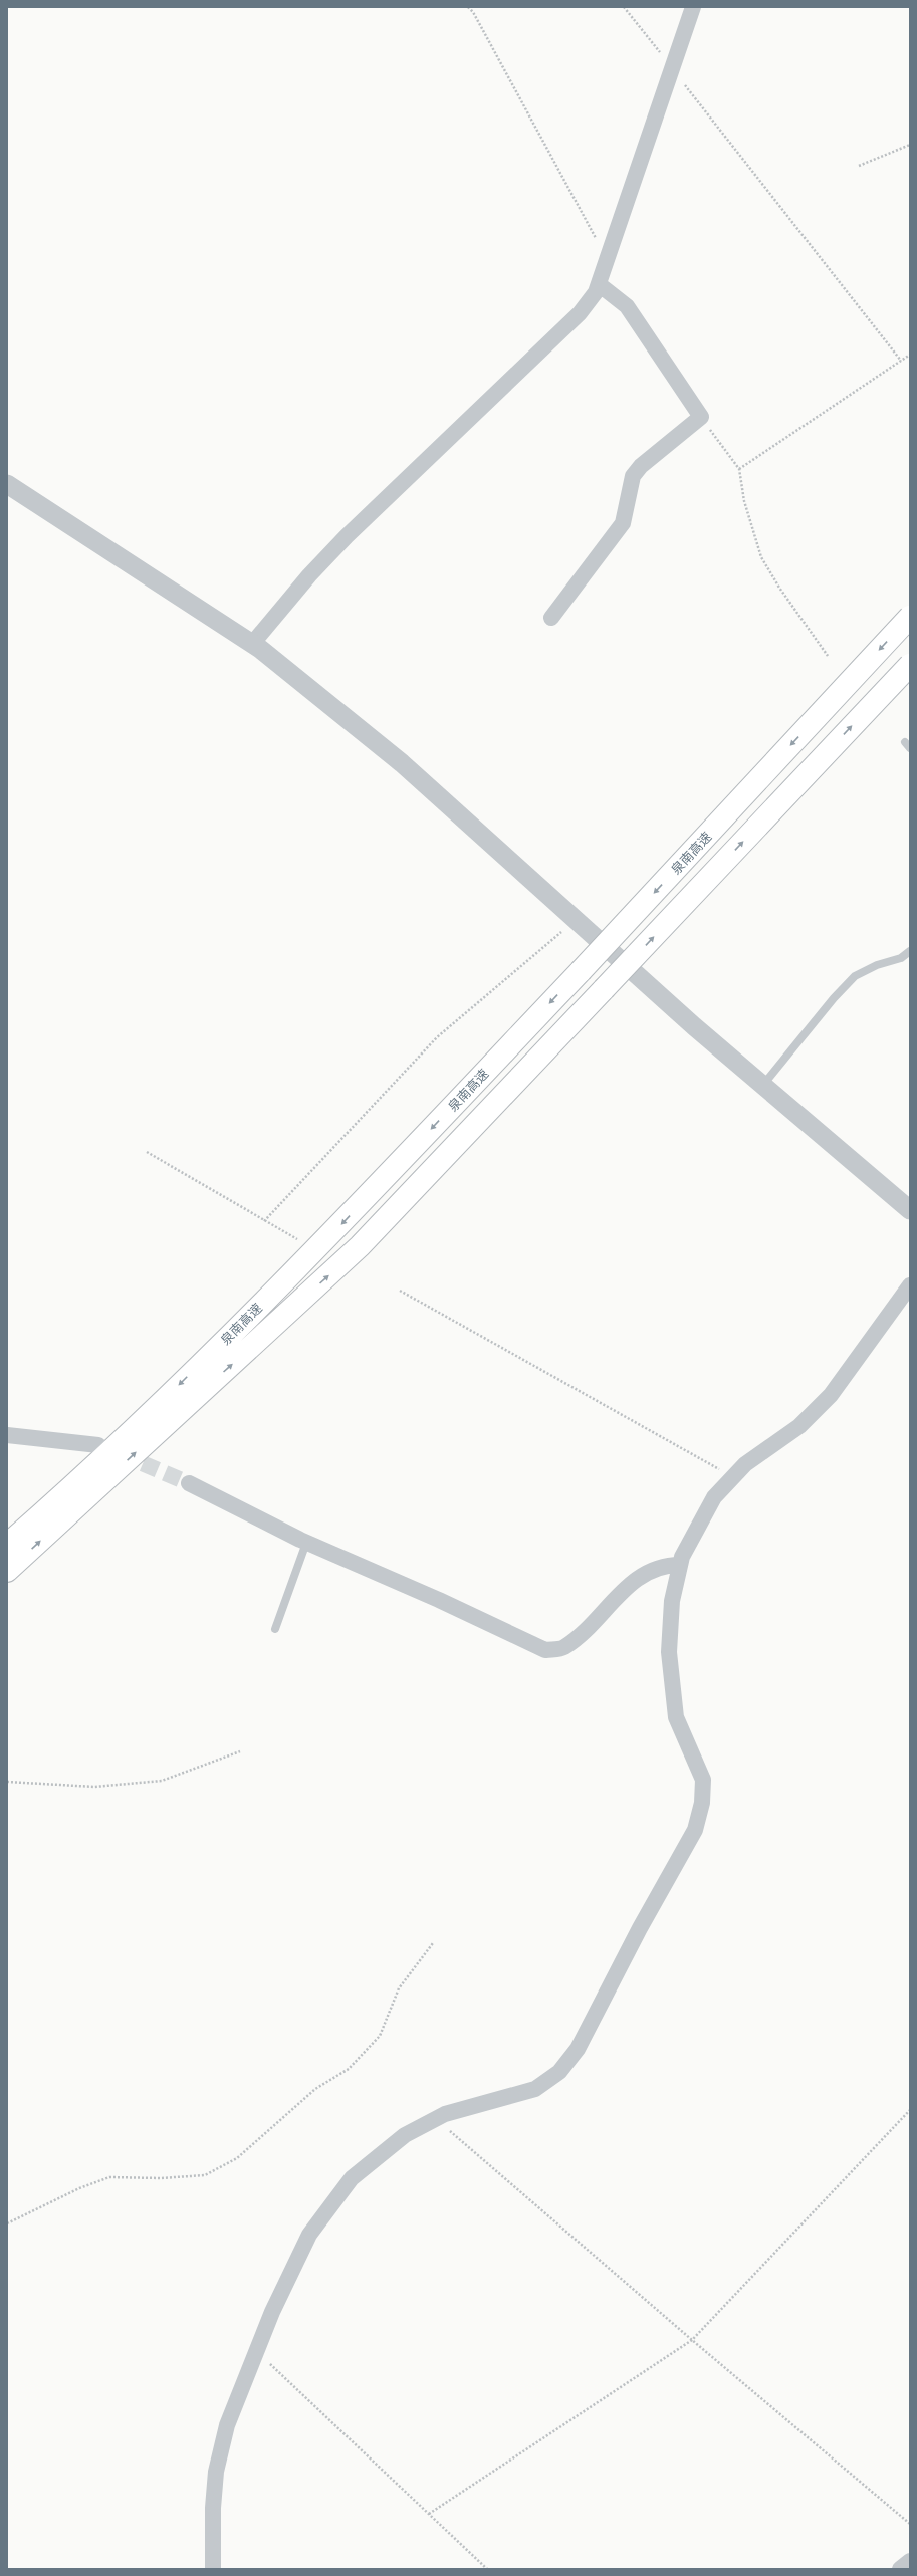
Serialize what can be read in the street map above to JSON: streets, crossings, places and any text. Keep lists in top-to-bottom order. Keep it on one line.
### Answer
{"streets":{"highway":["泉南高速"]}}
